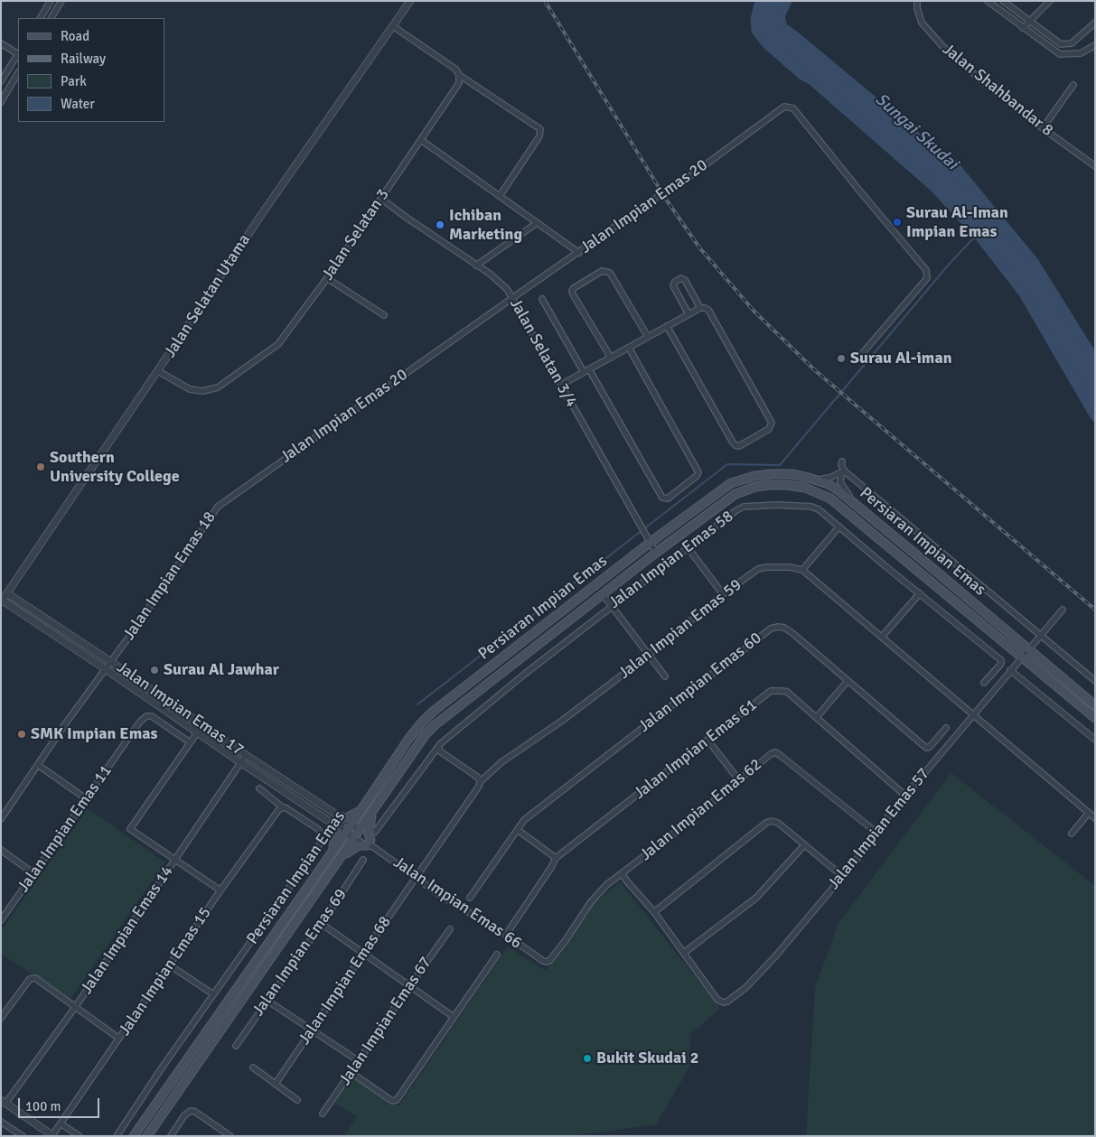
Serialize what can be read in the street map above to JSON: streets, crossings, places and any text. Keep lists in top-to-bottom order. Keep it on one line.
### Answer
{"streets":{"main road":["Persiaran Impian Emas"],"street":["Jalan Shahbandar 8","Jalan Impian Emas 20","Jalan Selatan 3","Jalan Selatan Utama","Jalan Selatan 3/4","Jalan Impian Emas 58","Jalan Impian Emas 18","Jalan Impian Emas 59","Jalan Impian Emas 60","Jalan Impian Emas 17","Jalan Impian Emas 61","Jalan Impian Emas 62","Jalan Impian Emas 11","Jalan Impian Emas 57","Jalan Impian Emas 66","Jalan Impian Emas 14","Jalan Impian Emas 69","Jalan Impian Emas 15","Jalan Impian Emas 68","Jalan Impian Emas 67"]},"crossings":[["Jalan Impian Emas 20","Jalan Selatan 3/4"],["Jalan Impian Emas 20","Jalan Impian Emas 18"],["Jalan Selatan 3","Jalan Selatan Utama"],["Jalan Selatan 3","Jalan Selatan 3/4"],["Jalan Selatan Utama","Jalan Impian Emas 17"],["Jalan Selatan 3/4","Persiaran Impian Emas"],["Persiaran Impian Emas","Jalan Impian Emas 17"],["Persiaran Impian Emas","Jalan Impian Emas 57"],["Persiaran Impian Emas","Jalan Impian Emas 66"],["Jalan Impian Emas 18","Jalan Impian Emas 17"],["Jalan Impian Emas 59","Jalan Impian Emas 66"],["Jalan Impian Emas 59","Jalan Impian Emas 68"],["Jalan Impian Emas 17","Jalan Impian Emas 66"],["Jalan Impian Emas 17","Jalan Impian Emas 14"],["Jalan Impian Emas 61","Jalan Impian Emas 57"],["Jalan Impian Emas 61","Jalan Impian Emas 66"],["Jalan Impian Emas 62","Jalan Impian Emas 57"],["Jalan Impian Emas 62","Jalan Impian Emas 66"],["Jalan Impian Emas 66","Jalan Impian Emas 68"]],"water":["Sungai Skudai"],"places":["Surau Al-Iman Impian Emas","Ichiban Marketing","Surau Al-iman","Southern University College","Surau Al Jawhar","SMK Impian Emas","Bukit Skudai 2"],"legend":["Road","Railway","Park","Water"],"scale_bar":"100 m"}
